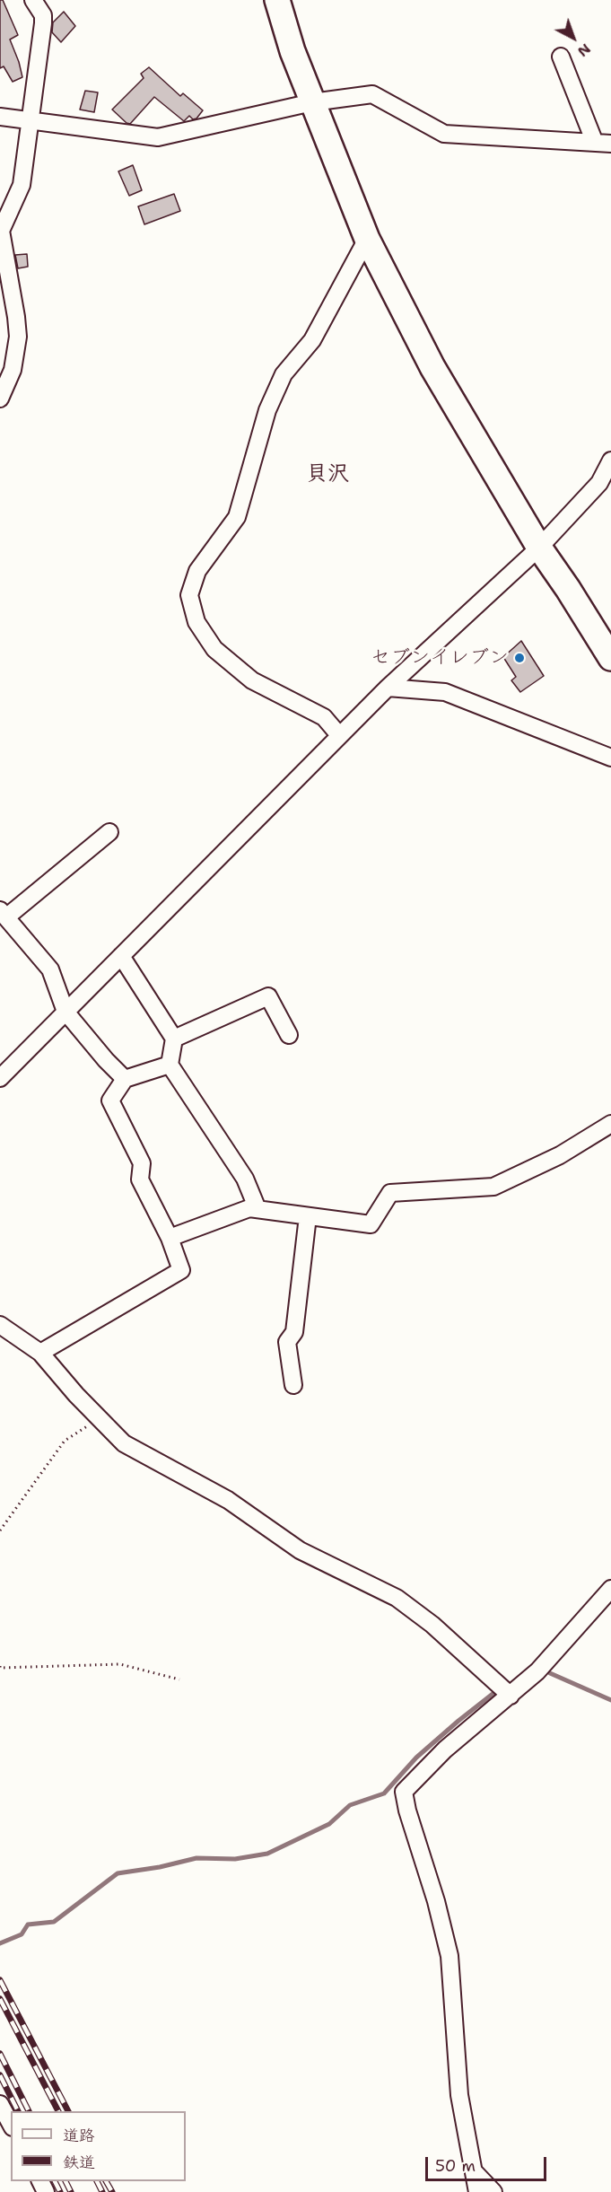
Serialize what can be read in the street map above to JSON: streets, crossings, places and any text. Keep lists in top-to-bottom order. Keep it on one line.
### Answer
{"districts":["貝沢"],"places":["セブンイレブン"],"legend":["道路","鉄道"],"scale_bar":"50 m","north":"bottom right"}
